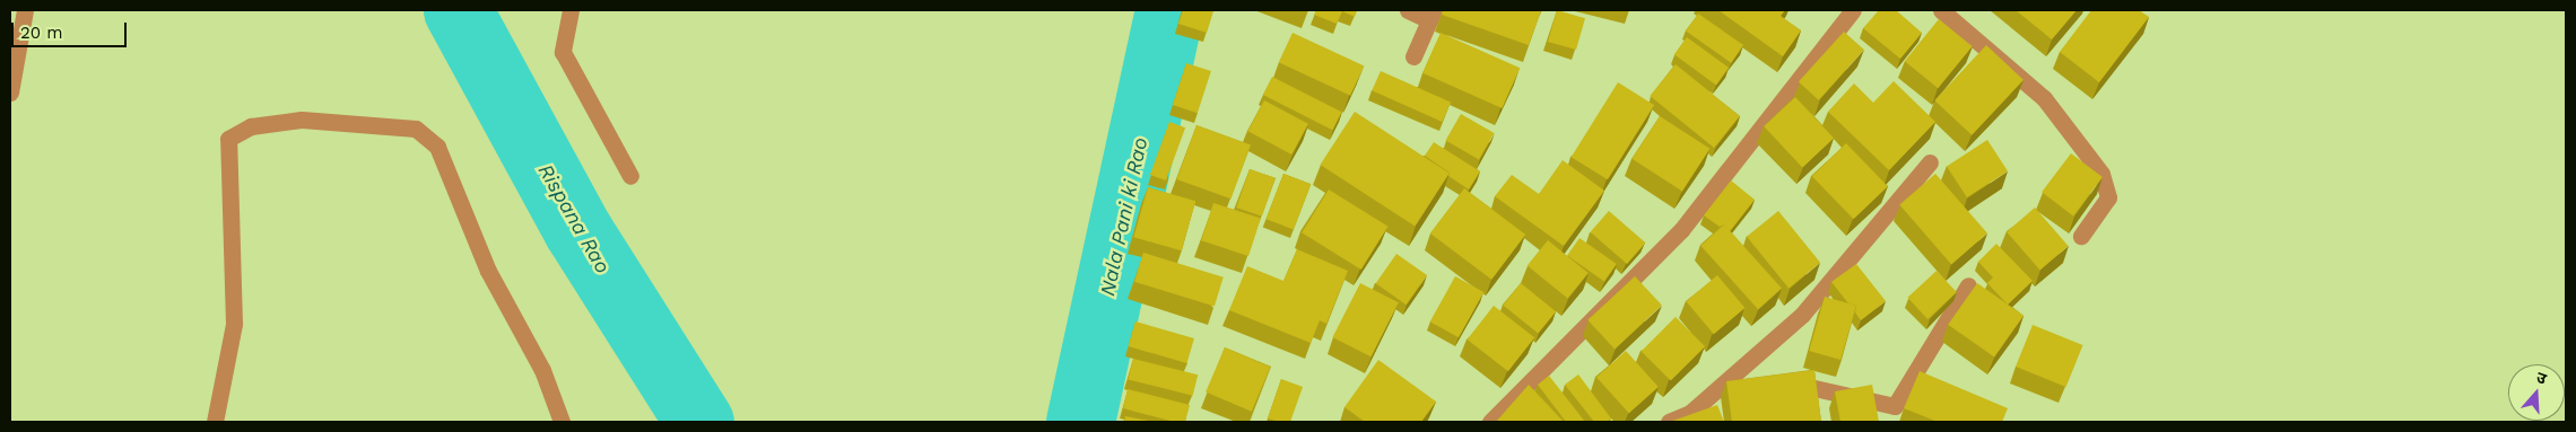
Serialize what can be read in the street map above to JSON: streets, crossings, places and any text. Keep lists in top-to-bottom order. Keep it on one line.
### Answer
{"water":["Nala Pani ki Rao","Rispana Rao"],"scale_bar":"20 m","north":"top"}
